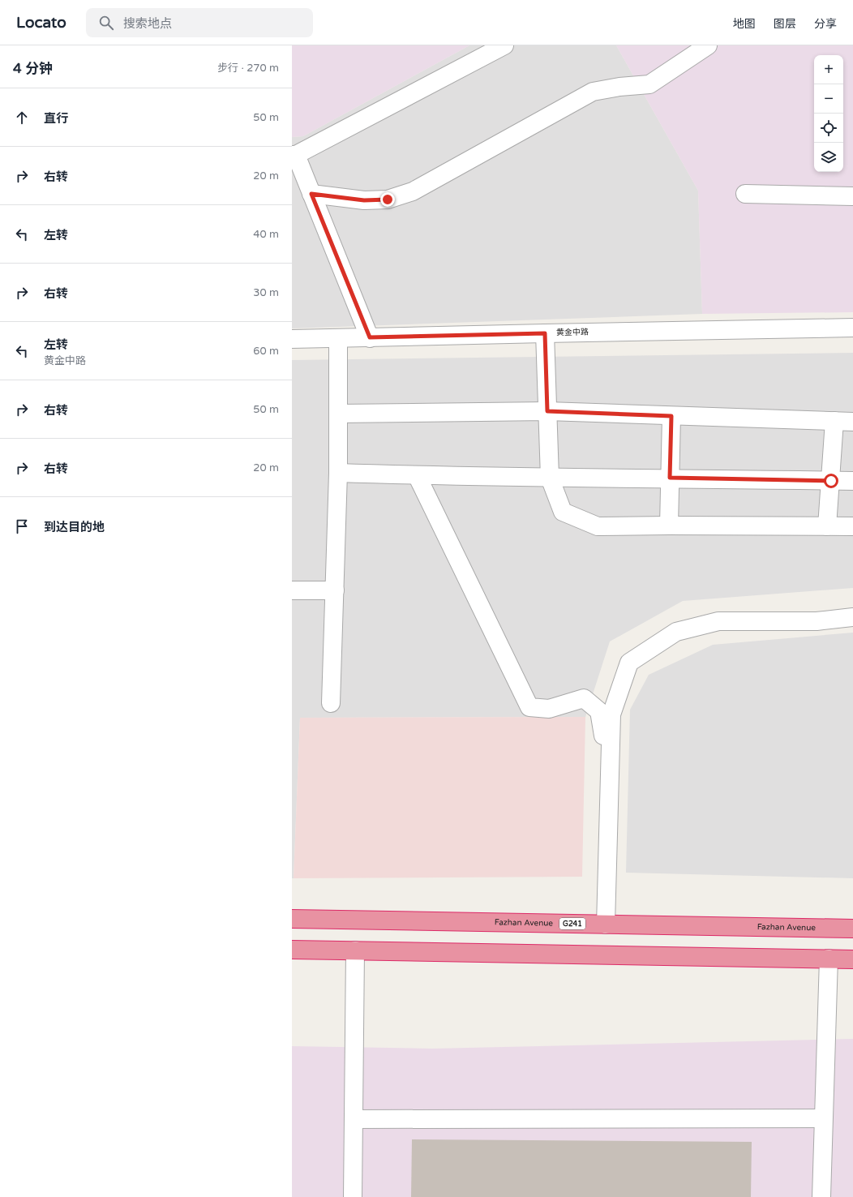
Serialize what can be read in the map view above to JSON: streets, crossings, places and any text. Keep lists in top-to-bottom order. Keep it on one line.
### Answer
{"streets":{"highway":["Fazhan Avenue","G241"],"street":["黄金中路"]},"page":{"header":"Locato","search":"搜索地点","nav":["地图","图层","分享"],"heading":["4 分钟","步行 · 270 m"],"map_buttons":["+","−"],"list":[["直行","50 m"],["右转","20 m"],["左转","40 m"],["右转","30 m"],["左转","黄金中路","60 m"],["右转","50 m"],["右转","20 m"],"到达目的地"]}}
